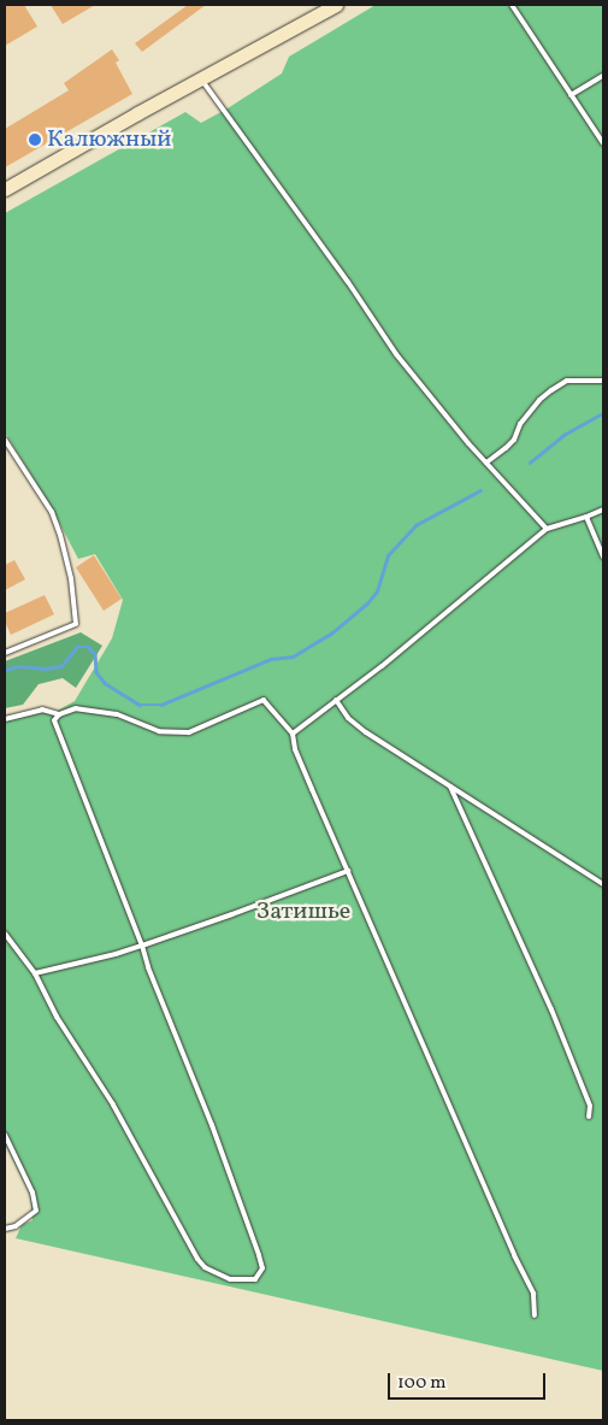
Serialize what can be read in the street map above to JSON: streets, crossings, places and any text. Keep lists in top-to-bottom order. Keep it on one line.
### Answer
{"parks":["Затишье"],"places":["Калюжный"],"scale_bar":"100 m"}
